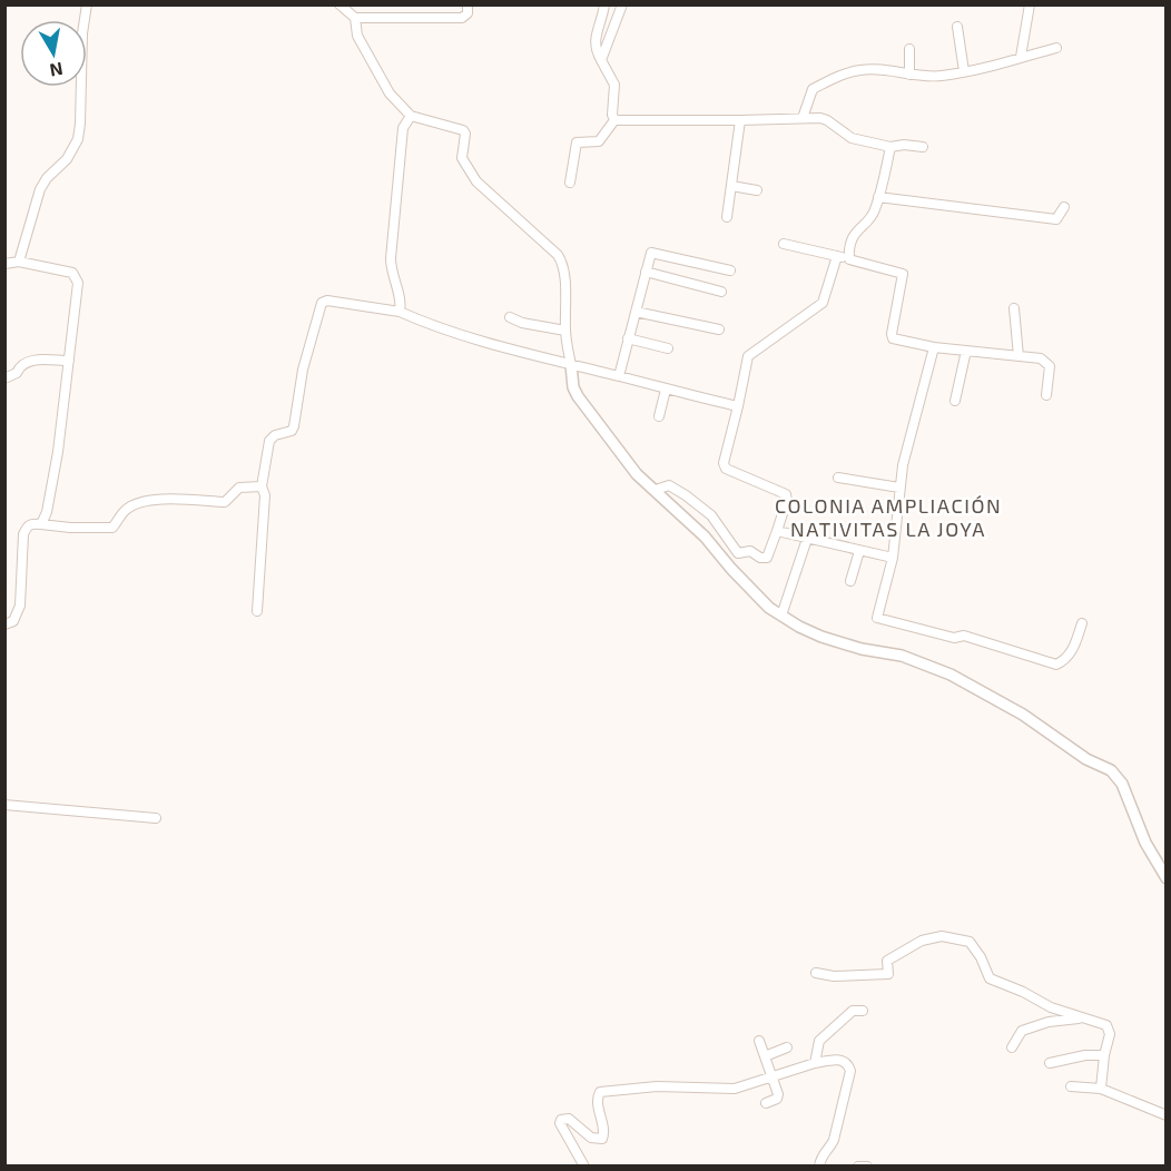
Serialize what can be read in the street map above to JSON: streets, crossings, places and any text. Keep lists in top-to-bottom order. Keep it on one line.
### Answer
{"districts":["COLONIA AMPLIACIÓN NATIVITAS LA JOYA"],"north":"bottom"}
